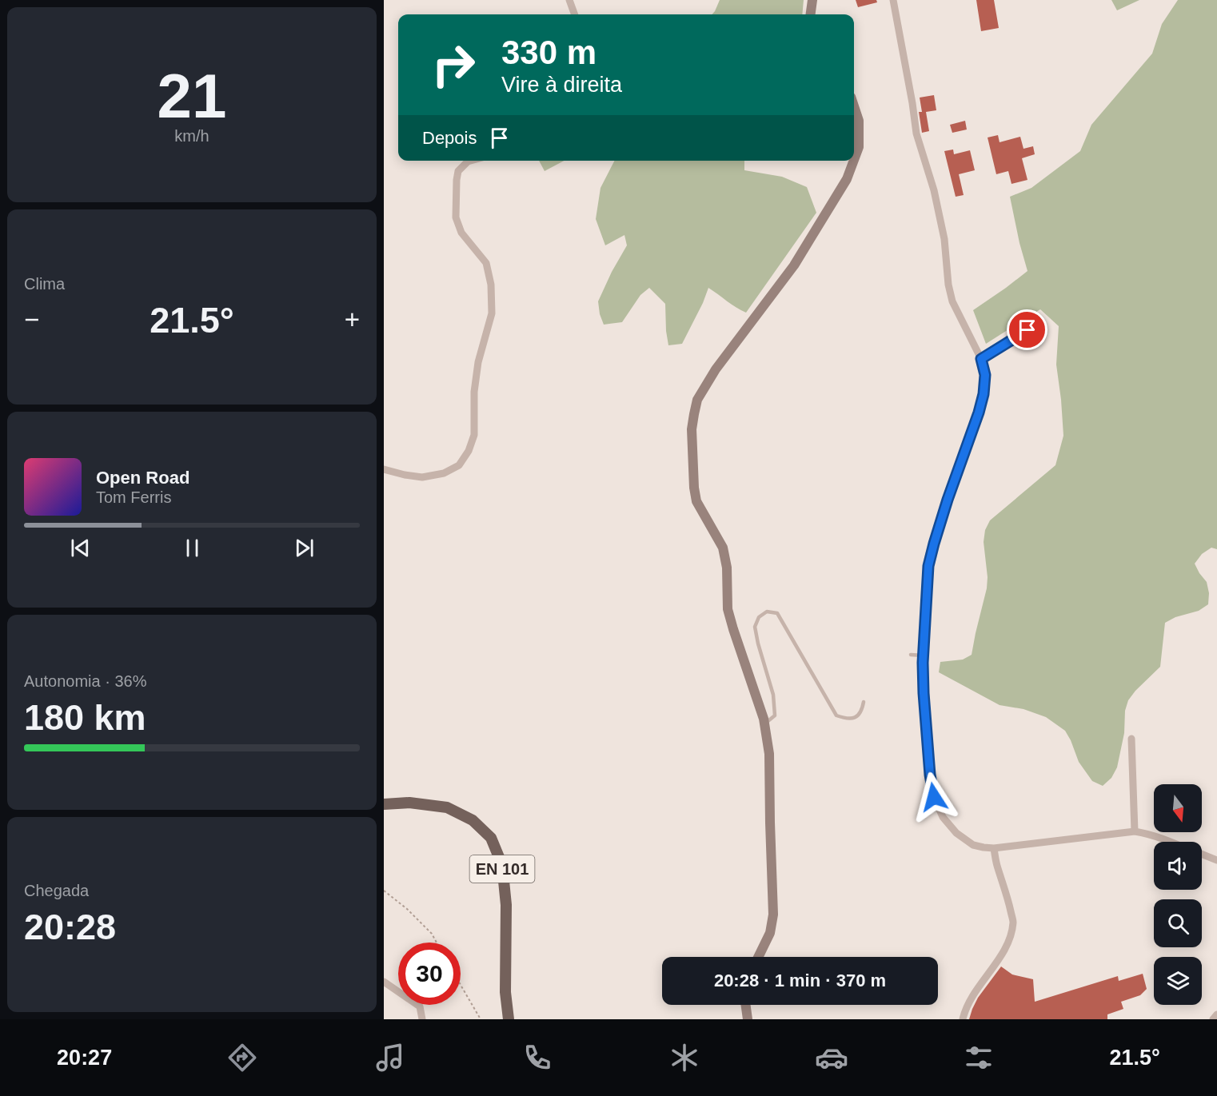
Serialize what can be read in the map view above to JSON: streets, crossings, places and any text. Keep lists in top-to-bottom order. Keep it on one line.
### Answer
{"streets":{"main road":["EN 101"]},"north":"bottom","page":{"tile":[["21","km/h"],"Clima",["Autonomia · 36%","180 km"],["Chegada","20:28"]],"turn":["330 m","Vire à direita"],"then":"Depois","heat":["−","21.5°","+"],"song":["Open Road","Tom Ferris"],"limit":"30","trip":"20:28 · 1 min · 370 m","tabs":["20:27","21.5°"]}}
